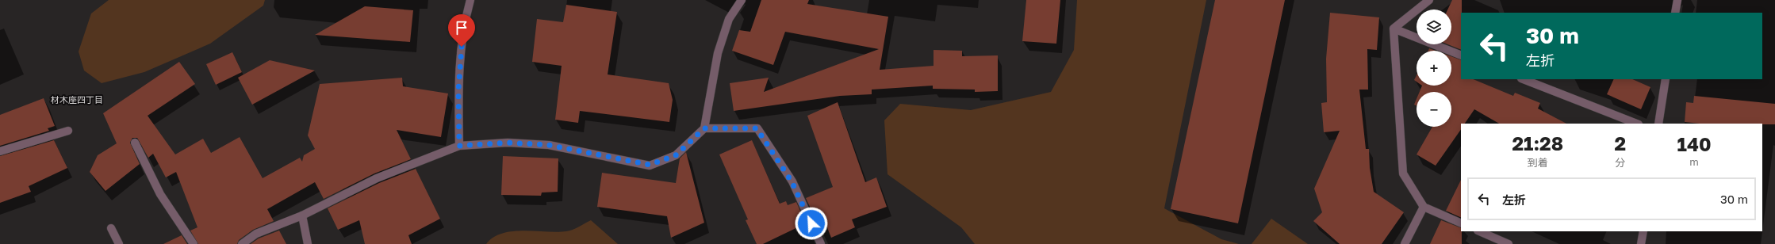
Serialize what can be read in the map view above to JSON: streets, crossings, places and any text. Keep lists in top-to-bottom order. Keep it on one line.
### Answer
{"districts":["材木座四丁目"],"page":{"map_buttons":["+","−"],"turn":["30 m","左折"],"eta":["21:28","到着","2","分","140","m"],"list":[{"name":"左折","value":"30 m"}]}}
